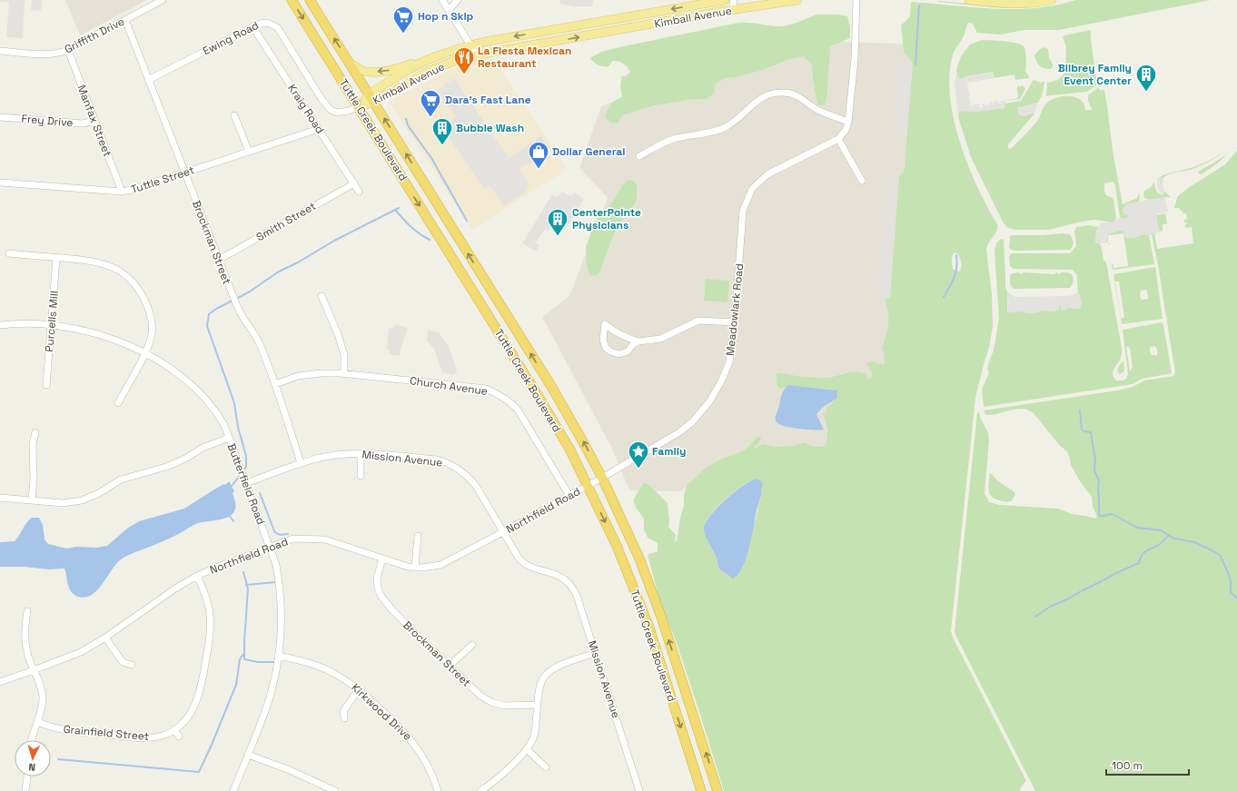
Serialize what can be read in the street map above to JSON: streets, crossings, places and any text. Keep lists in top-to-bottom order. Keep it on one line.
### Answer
{"streets":{"highway":["Tuttle Creek Boulevard"],"main road":["Kimball Avenue"],"street":["Griffith Drive","Ewing Road","Kraig Road","Frey Drive","Manfax Street","Tuttle Street","Smith Street","Brockman Street","Meadowlark Road","Purcells Mill","Church Avenue","Mission Avenue","Butterfield Road","Northfield Road","Kirkwood Drive","Grainfield Street"]},"crossings":[["Kimball Avenue","Ewing Road"],["Kimball Avenue","Tuttle Creek Boulevard"],["Griffith Drive","Manfax Street"],["Griffith Drive","Brockman Street"],["Ewing Road","Kraig Road"],["Ewing Road","Tuttle Creek Boulevard"],["Ewing Road","Brockman Street"],["Kraig Road","Tuttle Street"],["Kraig Road","Smith Street"],["Frey Drive","Manfax Street"],["Manfax Street","Tuttle Street"],["Tuttle Creek Boulevard","Meadowlark Road"],["Tuttle Creek Boulevard","Northfield Road"],["Tuttle Street","Brockman Street"],["Smith Street","Brockman Street"],["Brockman Street","Church Avenue"],["Brockman Street","Mission Avenue"],["Brockman Street","Northfield Road"],["Meadowlark Road","Northfield Road"],["Purcells Mill","Butterfield Road"],["Church Avenue","Northfield Road"],["Mission Avenue","Butterfield Road"],["Mission Avenue","Northfield Road"],["Butterfield Road","Northfield Road"],["Butterfield Road","Kirkwood Drive"],["Northfield Road","Grainfield Street"]],"places":{"supermarket":["Hop n Skip","Dara's Fast Lane"],"restaurant":["La Fiesta Mexican Restaurant"],"building":["Bilbrey Family Event Center","Bubble Wash","CenterPointe Physicians"],"shop":["Dollar General"],"place":["Family"]},"scale_bar":"100 m","north":"bottom"}
